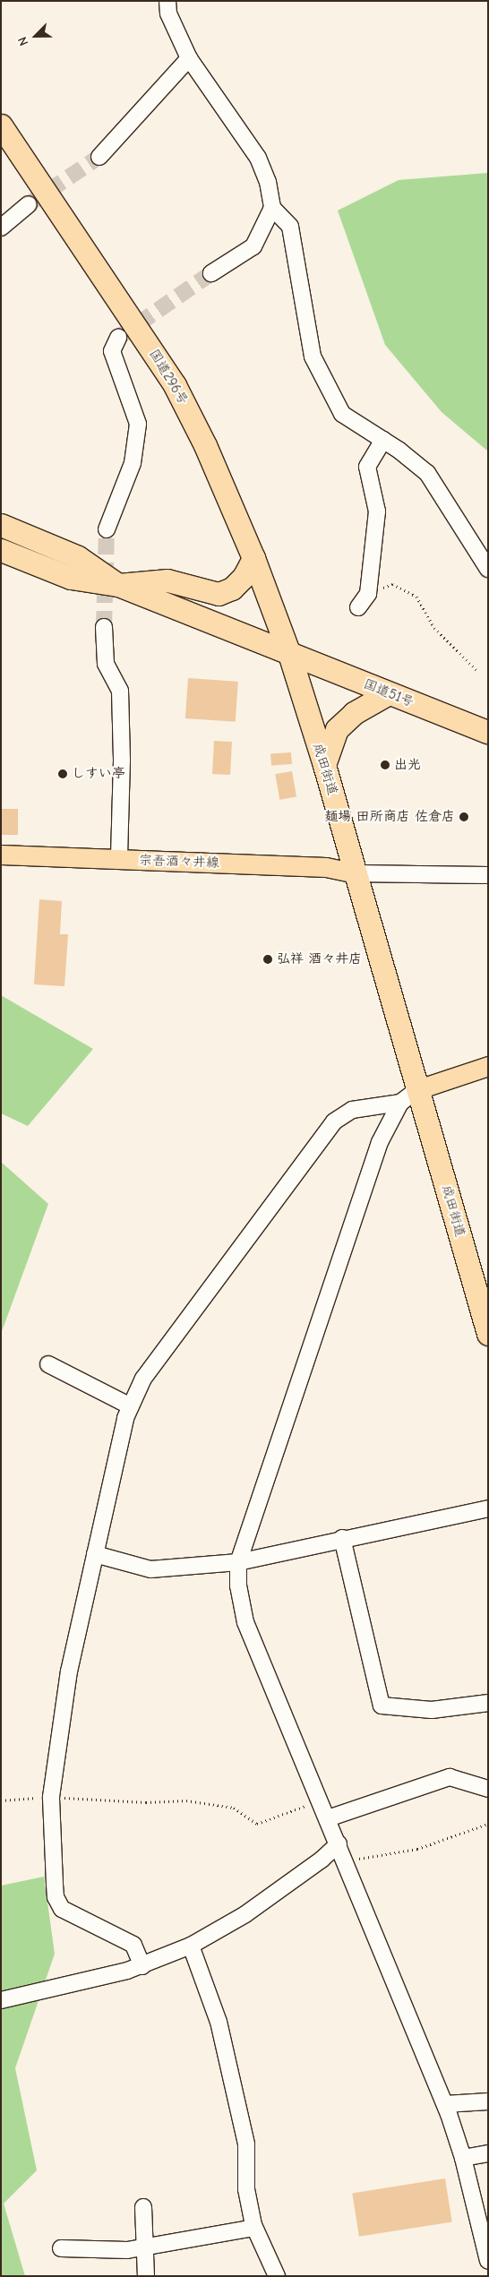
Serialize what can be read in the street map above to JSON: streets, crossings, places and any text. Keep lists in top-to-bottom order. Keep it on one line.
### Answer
{"streets":{"highway":["国道296号","国道51号","成田街道"],"main road":["宗吾酒々井線"]},"crossings":[["国道296号","国道51号"],["国道296号","成田街道"],["国道51号","成田街道"],["成田街道","宗吾酒々井線"]],"places":["出光","しすい亭","麺場 田所商店 佐倉店","弘祥 酒々井店"],"north":"bottom left"}
